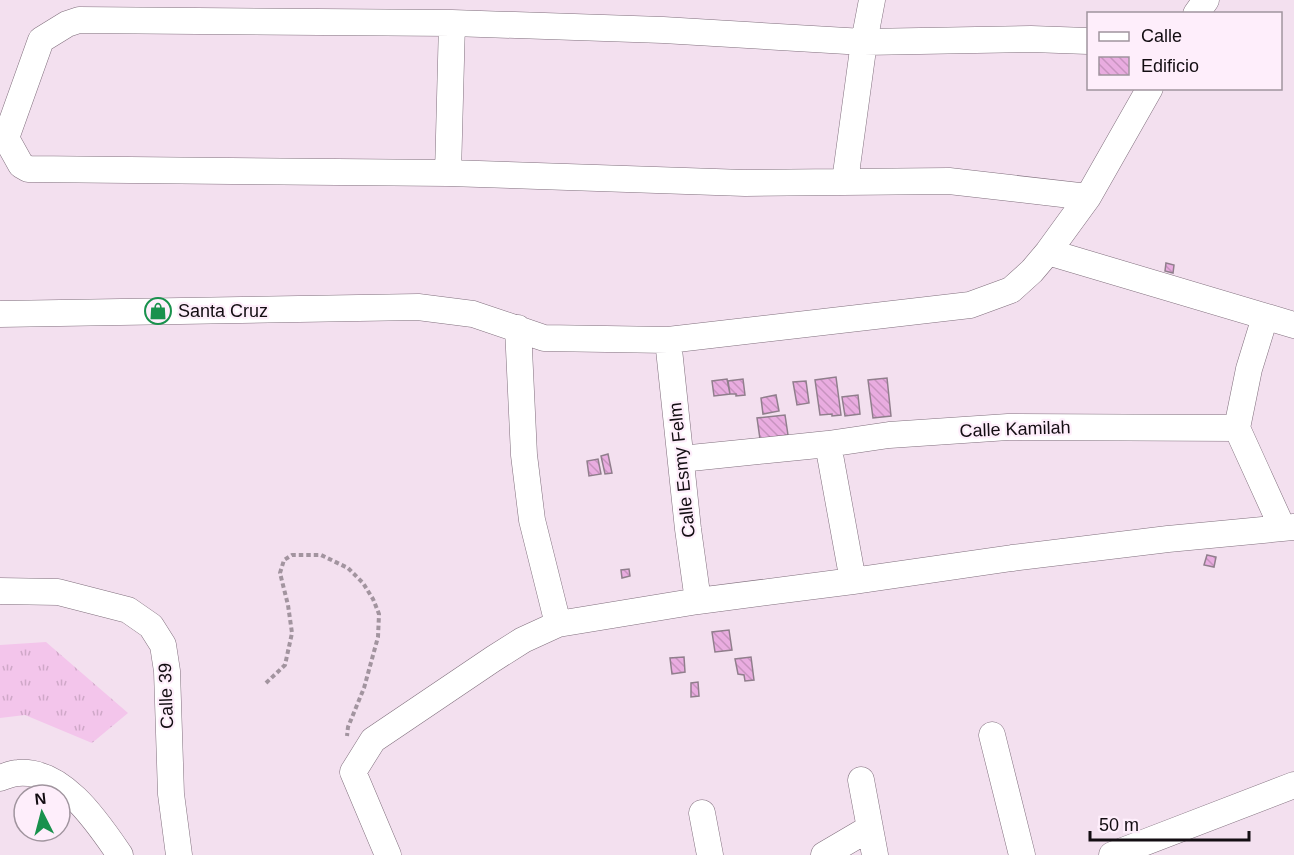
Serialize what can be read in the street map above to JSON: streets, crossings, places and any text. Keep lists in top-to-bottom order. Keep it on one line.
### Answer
{"streets":{"street":["Calle Kamilah","Calle Esmy Felm","Calle 39"]},"crossings":[["Calle Kamilah","Calle Esmy Felm"]],"places":{"shop":["Santa Cruz"]},"legend":["Calle","Edificio"],"scale_bar":"50 m","north":"top"}
